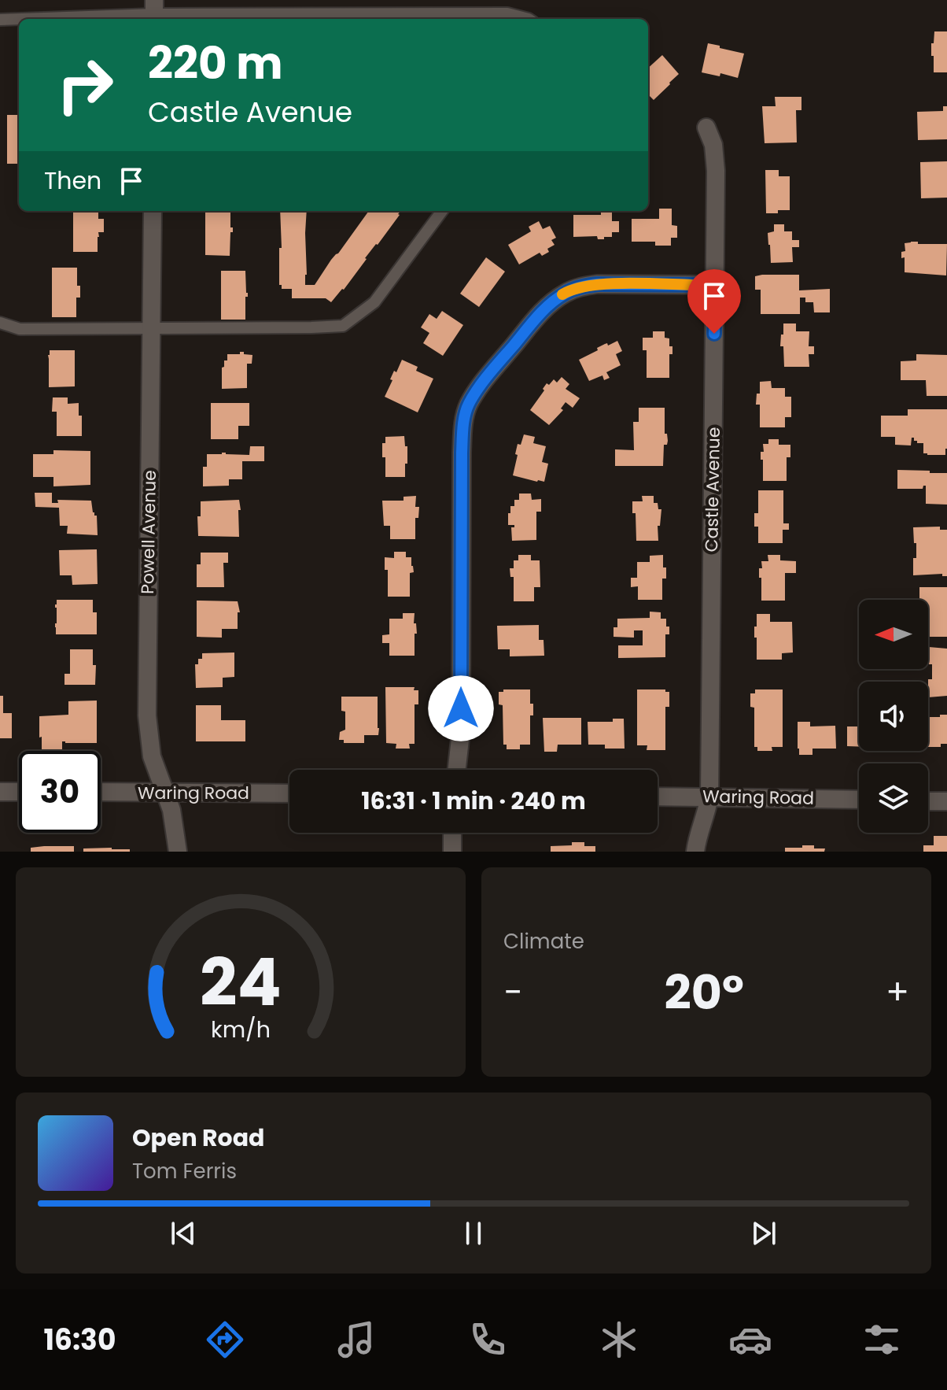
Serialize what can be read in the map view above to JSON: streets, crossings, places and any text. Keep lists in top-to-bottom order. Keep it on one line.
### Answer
{"streets":{"street":["Castle Avenue","Powell Avenue","Waring Road"]},"crossings":[["Castle Avenue","Waring Road"],["Powell Avenue","Waring Road"]],"north":"left","page":{"turn":["220 m","Castle Avenue"],"then":"Then","limit":"30","trip":"16:31 · 1 min · 240 m","tile":"Climate","heat":["−","20°","+"],"song":["Open Road","Tom Ferris"],"tabs":"16:30","gauge":["24","km/h"]}}
